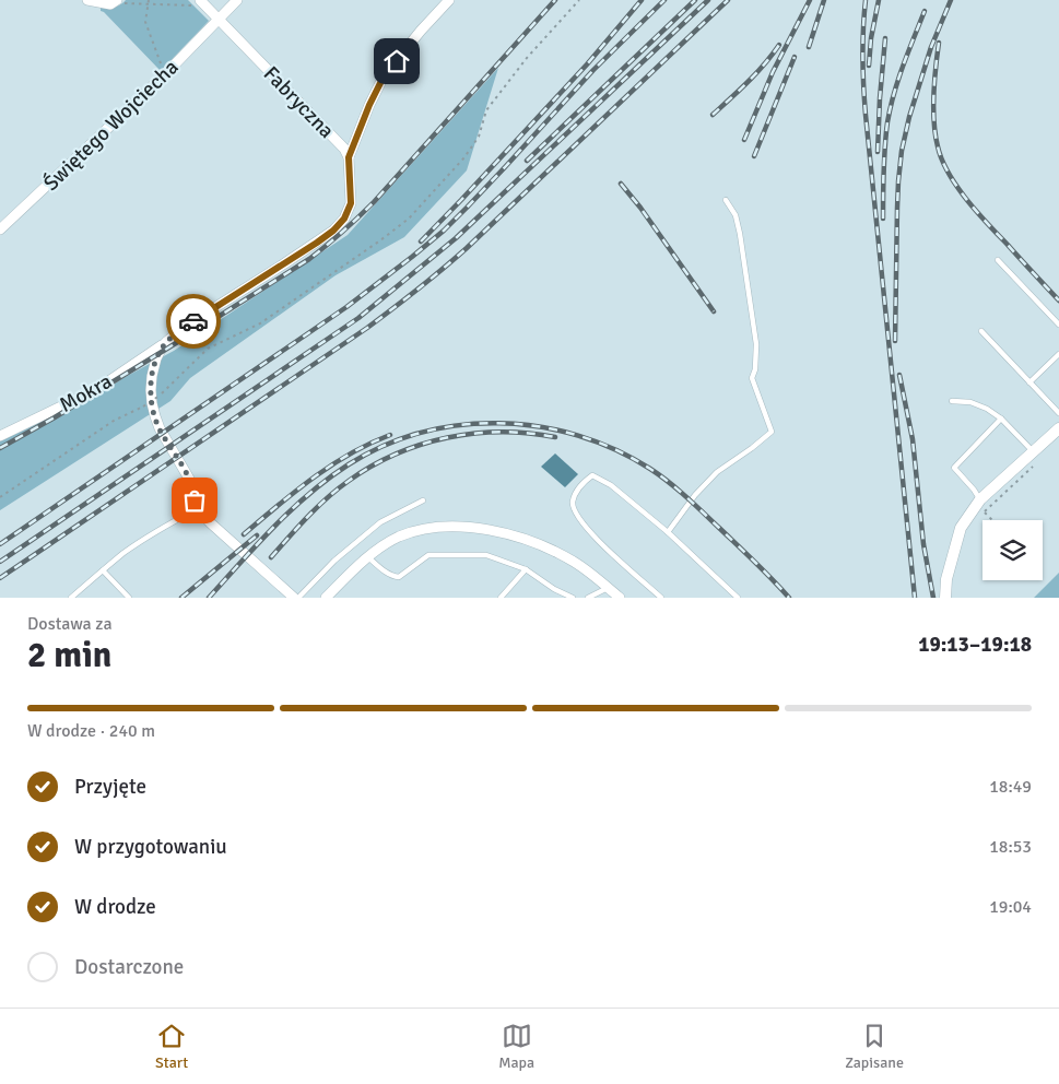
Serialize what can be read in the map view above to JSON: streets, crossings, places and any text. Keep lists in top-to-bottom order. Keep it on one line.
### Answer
{"streets":{"street":["Fabryczna","Świętego Wojciecha","Mokra"]},"crossings":[["Fabryczna","Świętego Wojciecha"],["Fabryczna","Mokra"]],"page":{"heading":["2 min","Dostawa za","19:13–19:18"],"bar":"W drodze · 240 m","list":[["Przyjęte","18:49"],["W przygotowaniu","18:53"],["W drodze","19:04"],"Dostarczone"],"tabs":["Start","Mapa","Zapisane"]}}
